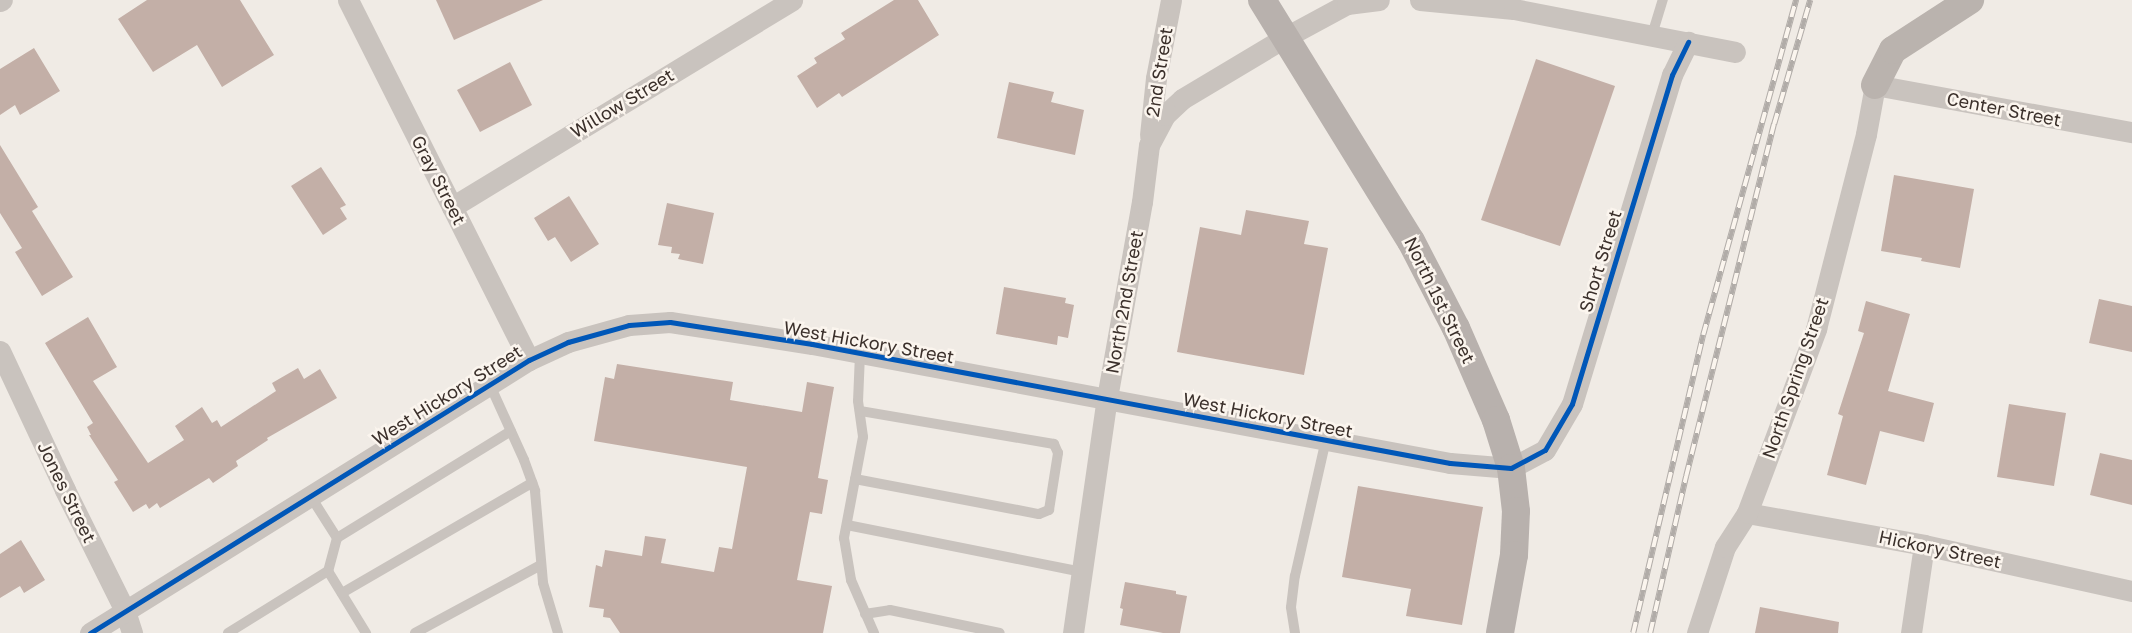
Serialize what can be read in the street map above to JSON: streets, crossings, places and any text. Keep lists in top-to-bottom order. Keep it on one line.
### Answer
{"streets":{"main road":["North 1st Street"],"street":["2nd Street","Willow Street","Center Street","Gray Street","Short Street","North 2nd Street","West Hickory Street","North Spring Street","Jones Street","Hickory Street"]},"crossings":[["2nd Street","North 2nd Street"],["Willow Street","Gray Street"],["Center Street","North Spring Street"],["Gray Street","West Hickory Street"],["Short Street","North 1st Street"],["Short Street","West Hickory Street"],["North 1st Street","North 2nd Street"],["North 1st Street","West Hickory Street"],["North 2nd Street","West Hickory Street"],["West Hickory Street","Jones Street"],["North Spring Street","Hickory Street"]]}
